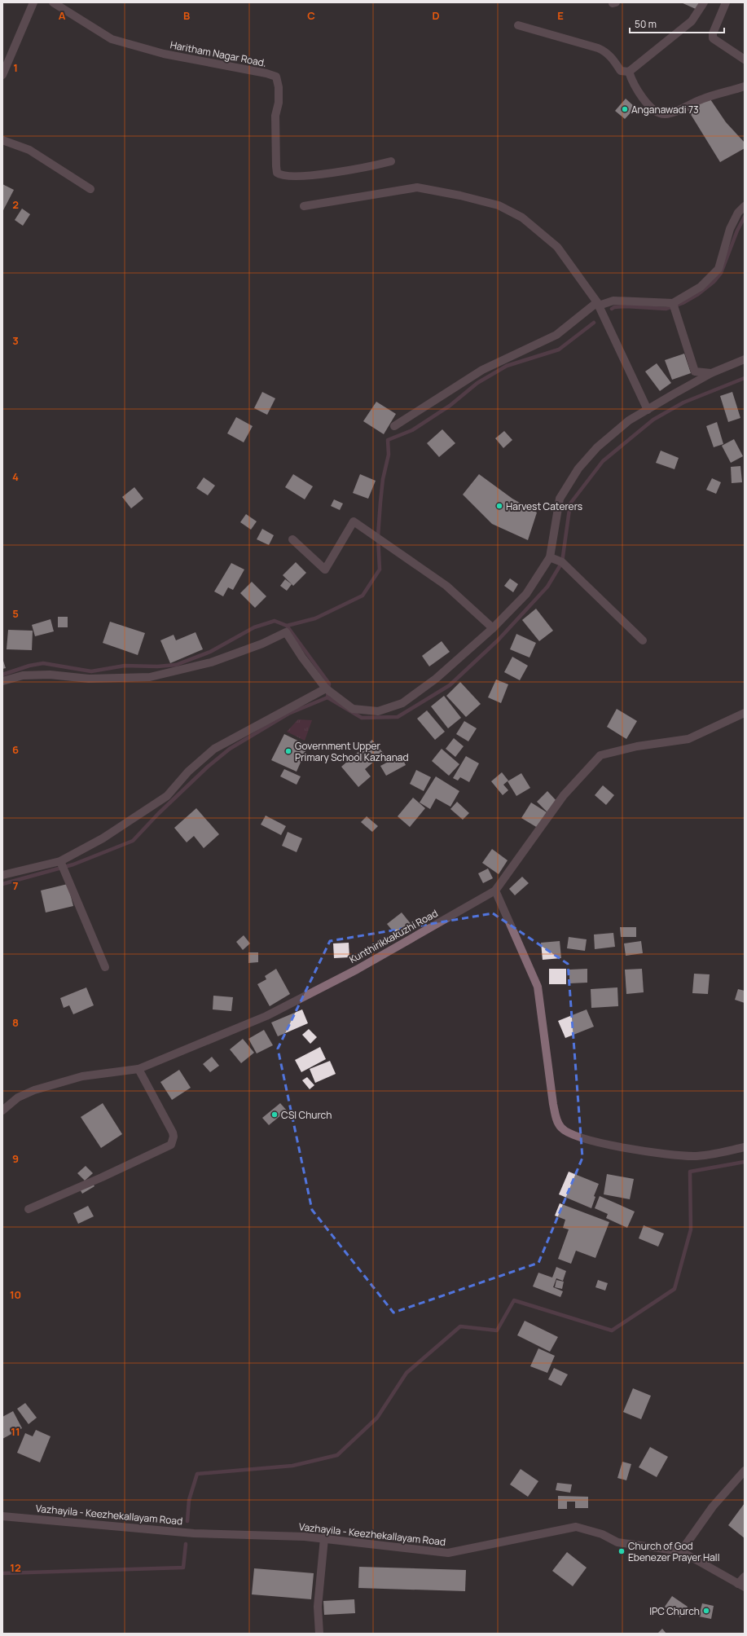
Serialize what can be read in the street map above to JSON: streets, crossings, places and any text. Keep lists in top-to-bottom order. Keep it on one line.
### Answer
{"streets":{"street":["Haritham Nagar Road.","Kunthirikkakuzhi Road","Vazhayila - Keezhekallayam Road"]},"places":["Anganawadi 73","Harvest Caterers","Government Upper Primary School Kazhanad","CSI Church","Church of God Ebenezer Prayer Hall","IPC Church"],"scale_bar":"50 m","grid":{"columns":["A","B","C","D","E"],"rows":["1","2","3","4","5","6","7","8","9","10","11","12"]}}
